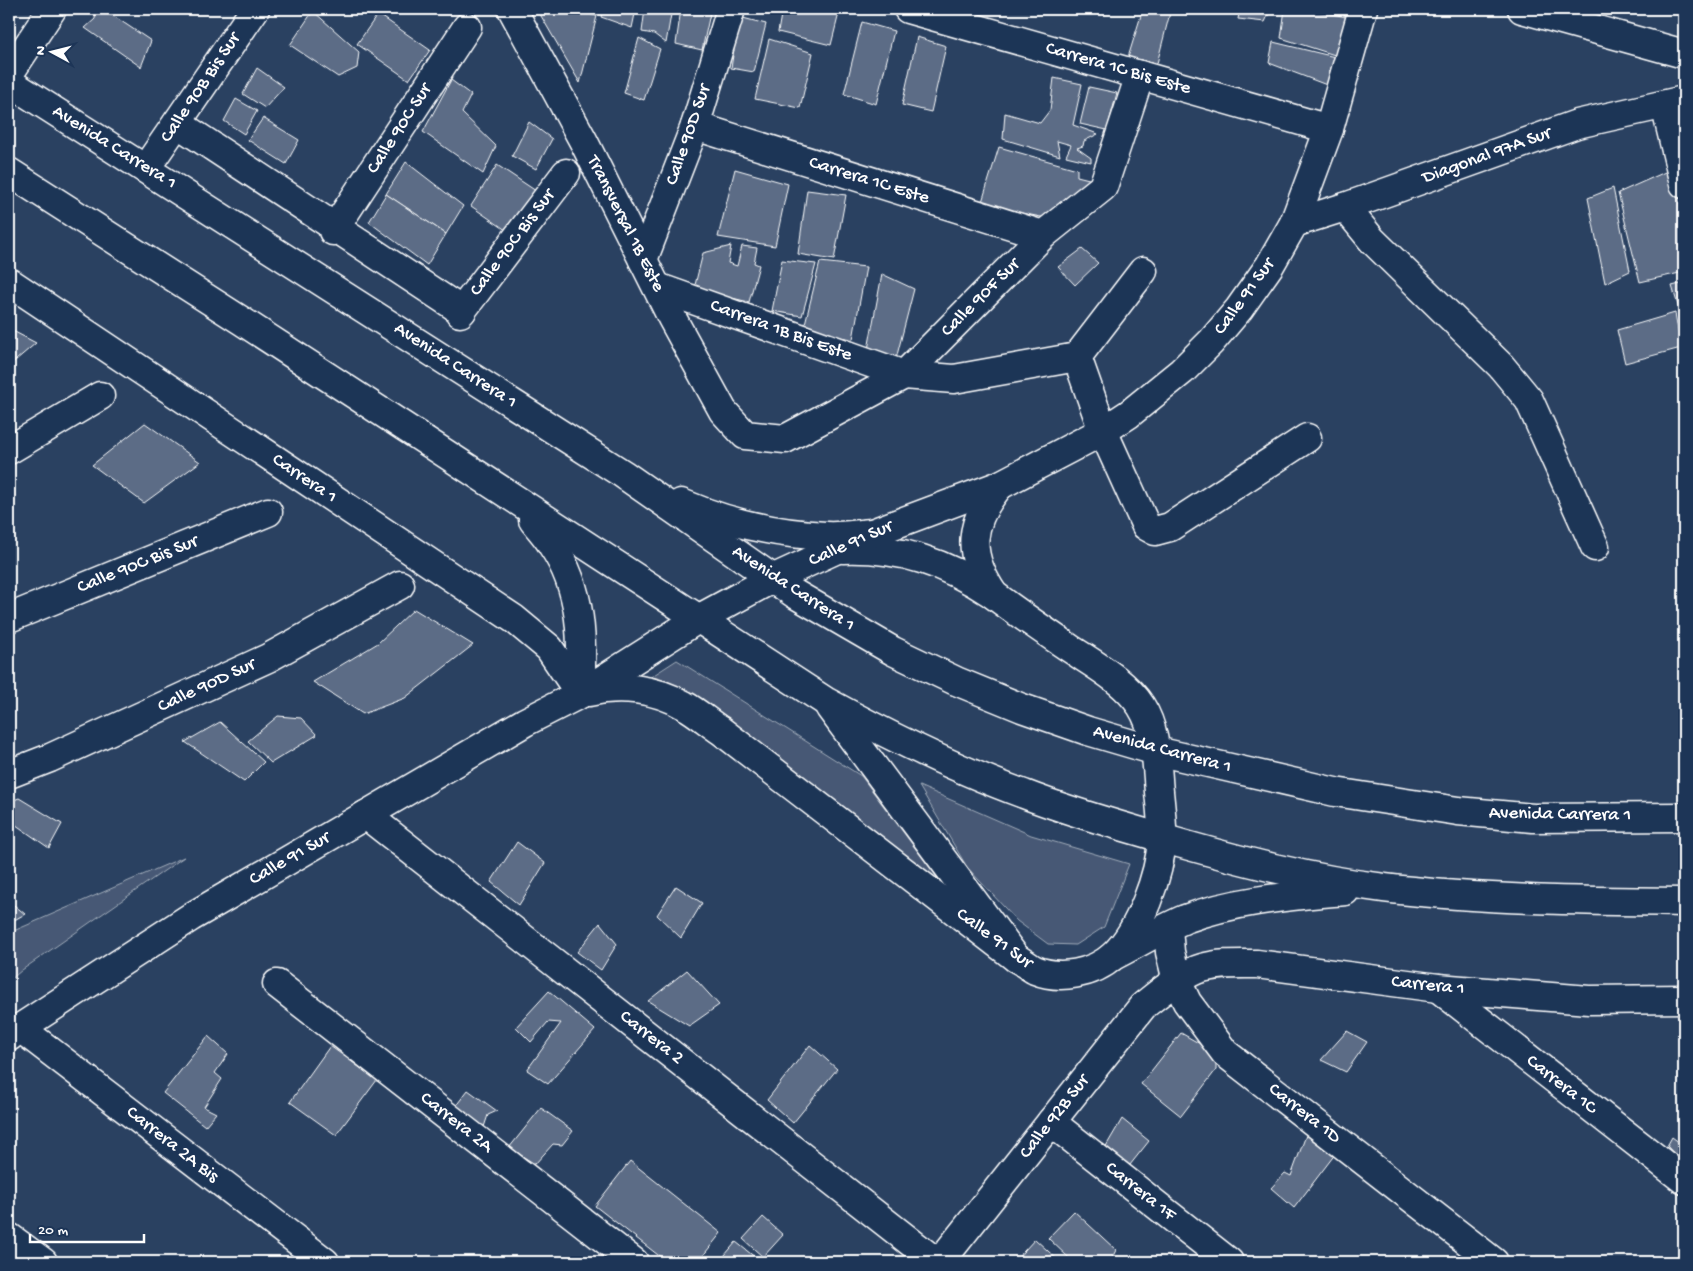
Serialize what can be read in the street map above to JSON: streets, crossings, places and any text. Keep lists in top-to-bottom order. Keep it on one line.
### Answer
{"streets":{"main road":["Carrera 1C Bis Este","Calle 90B Bis Sur","Calle 90C Sur","Calle 90D Sur","Avenida Carrera 1","Diagonal 97A Sur","Carrera 1C Este","Transversal 1B Este","Calle 90C Bis Sur","Calle 91 Sur","Calle 90F Sur","Carrera 1B Bis Este","Carrera 1","Carrera 2","Carrera 1C","Carrera 1D","Calle 92B Sur","Carrera 2A","Carrera 2A Bis","Carrera 1F"]},"crossings":[["Carrera 1C Bis Este","Calle 91 Sur"],["Carrera 1C Bis Este","Calle 90F Sur"],["Calle 90B Bis Sur","Avenida Carrera 1"],["Calle 90C Sur","Calle 90C Bis Sur"],["Calle 90D Sur","Carrera 1C Este"],["Calle 90D Sur","Transversal 1B Este"],["Avenida Carrera 1","Calle 91 Sur"],["Diagonal 97A Sur","Calle 91 Sur"],["Carrera 1C Este","Calle 90F Sur"],["Transversal 1B Este","Calle 90F Sur"],["Transversal 1B Este","Carrera 1B Bis Este"],["Calle 91 Sur","Carrera 1"],["Calle 91 Sur","Carrera 2"],["Calle 91 Sur","Carrera 2A Bis"],["Calle 90F Sur","Carrera 1B Bis Este"],["Carrera 1","Carrera 1C"],["Carrera 1","Carrera 1D"],["Carrera 1","Calle 92B Sur"],["Carrera 1D","Calle 92B Sur"],["Calle 92B Sur","Carrera 1F"]],"scale_bar":"20 m","north":"left"}
